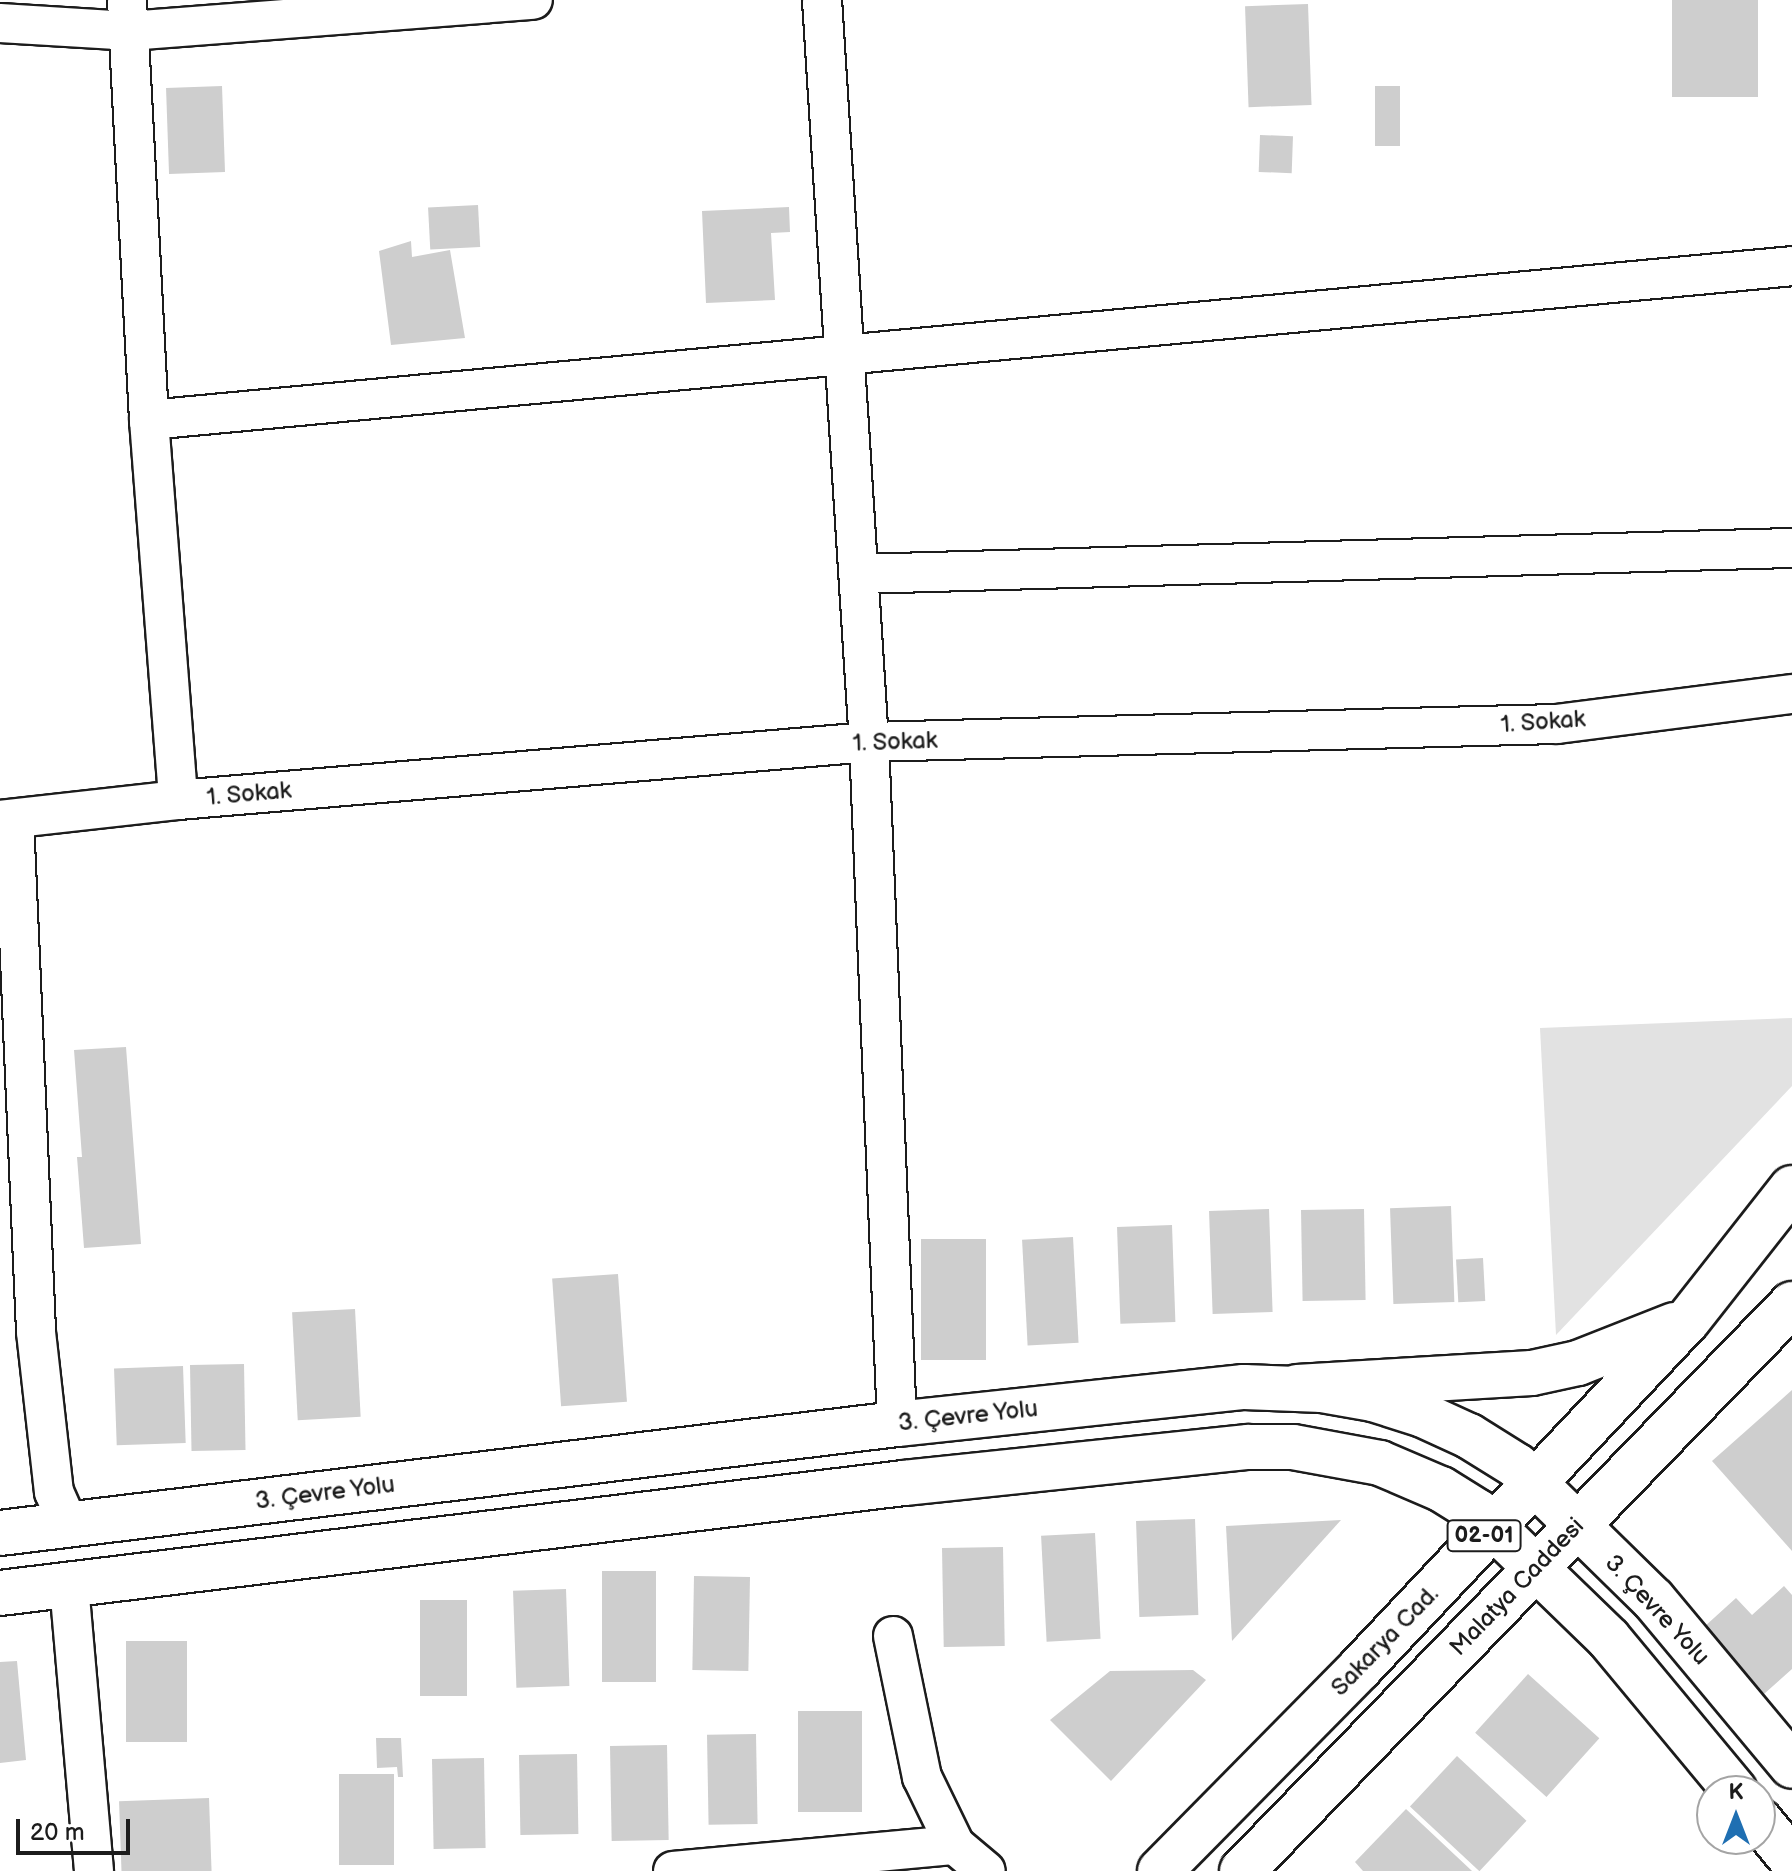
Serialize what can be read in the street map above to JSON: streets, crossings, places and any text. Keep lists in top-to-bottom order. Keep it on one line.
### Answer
{"streets":{"main road":["3. Çevre Yolu","02-01","Malatya Caddesi","Sakarya Cad."],"street":["1. Sokak"]},"crossings":[["3. Çevre Yolu","Malatya Caddesi"],["3. Çevre Yolu","Sakarya Cad."]],"scale_bar":"20 m","north":"top"}
